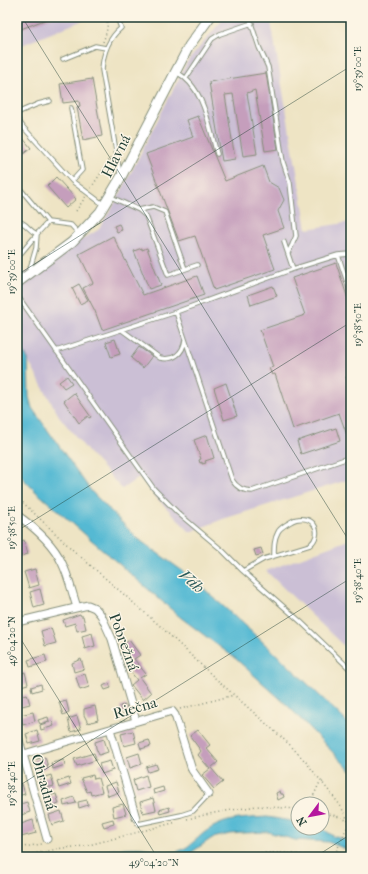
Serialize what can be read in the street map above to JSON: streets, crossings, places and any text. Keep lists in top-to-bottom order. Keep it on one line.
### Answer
{"streets":{"street":["Hlavná","Pobrežná","Riečna","Ohradná"]},"crossings":[["Pobrežná","Riečna"],["Riečna","Ohradná"]],"water":["Váh"],"north":"bottom left","coordinates":["19°39'00\"E","19°38'50\"E","19°38'40\"E","49°04'20\"N"]}
